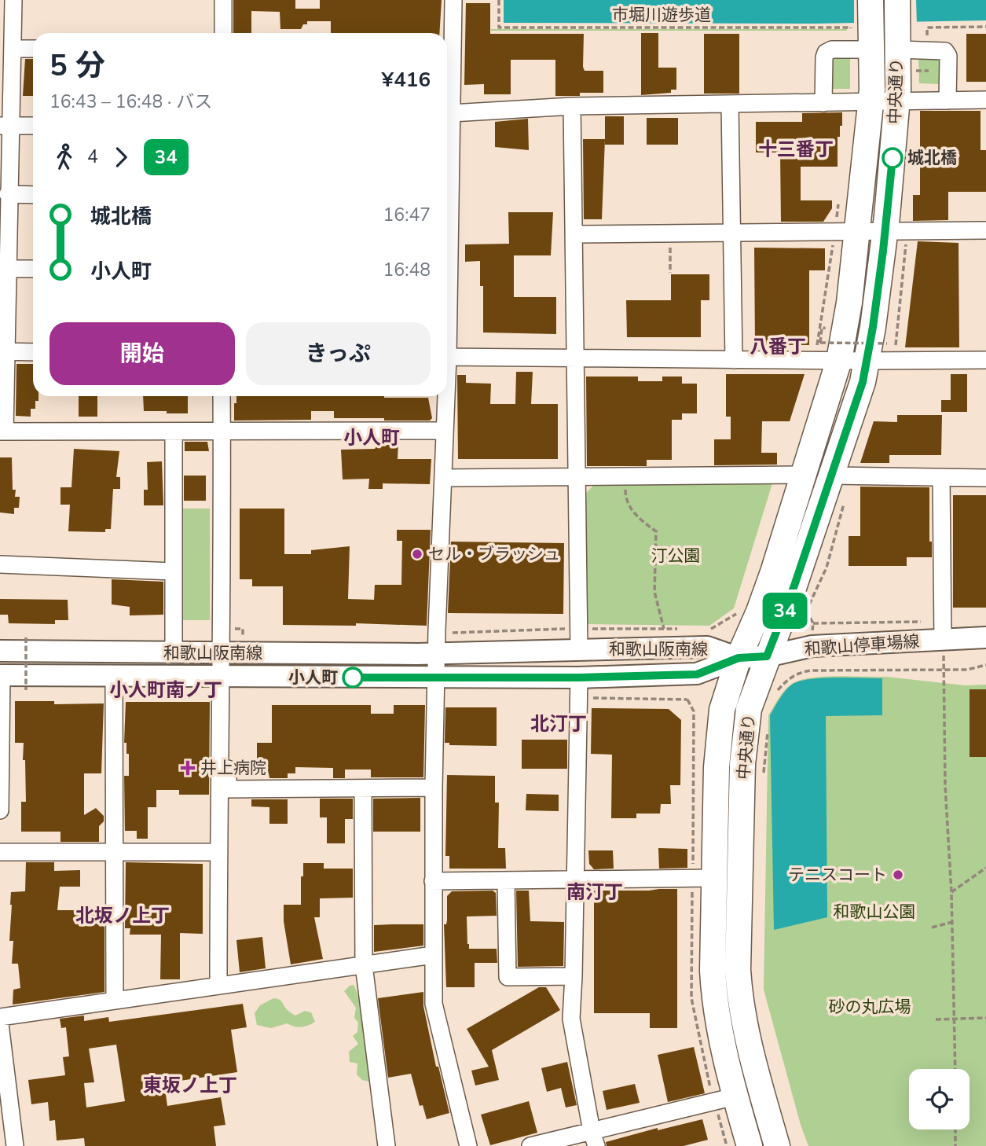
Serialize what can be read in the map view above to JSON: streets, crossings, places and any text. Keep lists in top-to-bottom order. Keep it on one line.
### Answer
{"streets":{"highway":["中央通り"],"main road":["和歌山停車場線","和歌山阪南線"],"path":["市堀川遊歩道"]},"crossings":[["市堀川遊歩道","中央通り"],["中央通り","和歌山停車場線"],["中央通り","和歌山阪南線"],["和歌山停車場線","和歌山阪南線"]],"districts":["十三番丁","八番丁","小人町","小人町南ノ丁","北汀丁","南汀丁","北坂ノ上丁","東坂ノ上丁"],"parks":["汀公園","和歌山公園","砂の丸広場"],"places":{"other":["城北橋","セル・ブラッシュ","小人町","テニスコート"],"health":["井上病院"]},"lines":["bus line 34"],"page":{"on_map":"34","heading":["5 分","16:43 – 16:48 · バス","¥416"],"legs":["4","34"],"list":[{"name":"城北橋","value":"16:47"},{"name":"小人町","value":"16:48"}],"buttons":["開始","きっぷ"]}}
